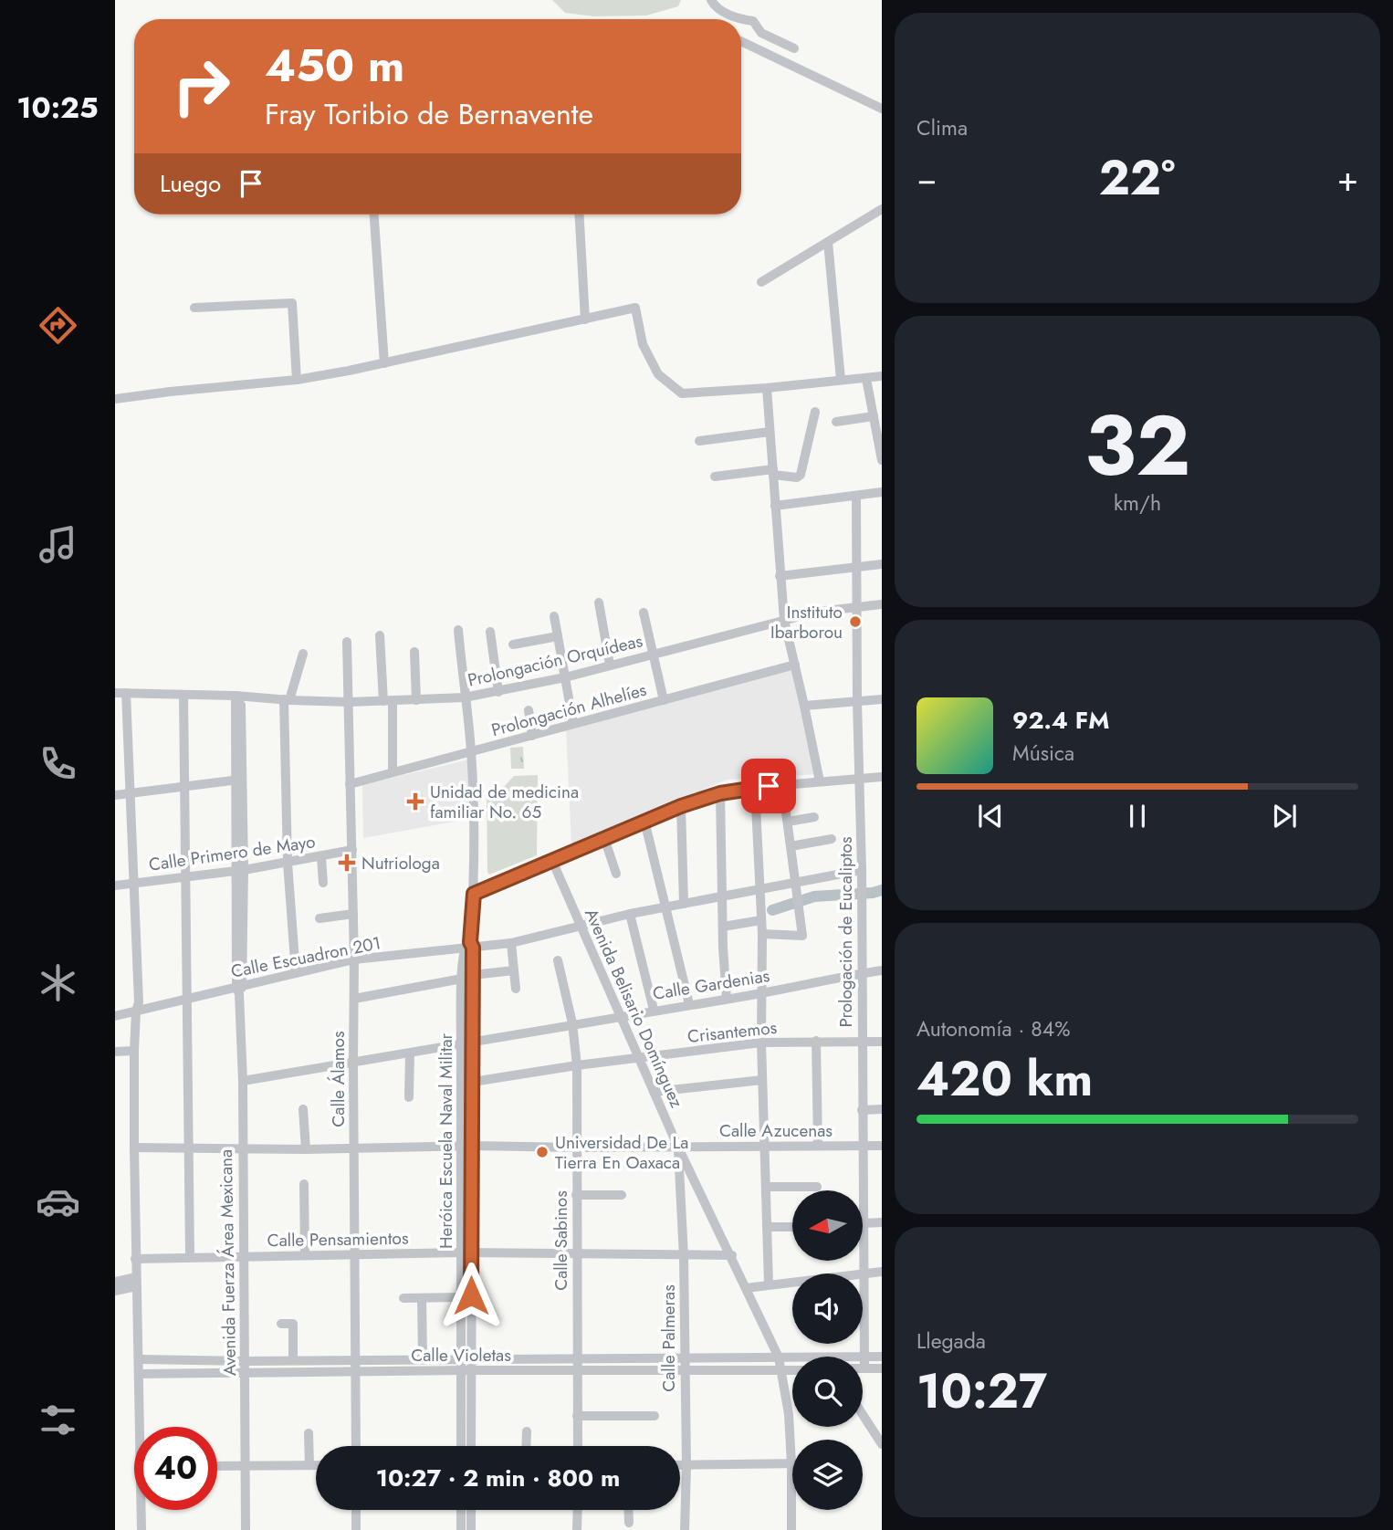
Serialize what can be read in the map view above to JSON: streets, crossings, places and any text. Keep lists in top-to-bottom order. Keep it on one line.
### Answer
{"streets":{"street":["Prolongación Orquídeas","Prolongación Alhelíes","Calle Primero de Mayo","Prologación de Eucaliptos","Calle Escuadron 201","Calle Gardenias","Avenida Belisario Domínguez","Crisantemos","Calle Álamos","Calle Azucenas","Heróica Escuela Naval Militar","Calle Pensamientos","Calle Sabinos","Avenida Fuerza Área Mexicana","Calle Palmeras","Calle Violetas"]},"crossings":[["Prolongación Orquídeas","Prologación de Eucaliptos"],["Prolongación Orquídeas","Calle Álamos"],["Prolongación Orquídeas","Heróica Escuela Naval Militar"],["Prolongación Orquídeas","Avenida Fuerza Área Mexicana"],["Prolongación Alhelíes","Calle Álamos"],["Prolongación Alhelíes","Heróica Escuela Naval Militar"],["Calle Primero de Mayo","Calle Álamos"],["Calle Primero de Mayo","Avenida Fuerza Área Mexicana"],["Prologación de Eucaliptos","Calle Escuadron 201"],["Prologación de Eucaliptos","Calle Gardenias"],["Prologación de Eucaliptos","Crisantemos"],["Prologación de Eucaliptos","Calle Azucenas"],["Prologación de Eucaliptos","Calle Violetas"],["Calle Escuadron 201","Avenida Belisario Domínguez"],["Calle Escuadron 201","Calle Álamos"],["Calle Escuadron 201","Heróica Escuela Naval Militar"],["Calle Escuadron 201","Avenida Fuerza Área Mexicana"],["Calle Gardenias","Avenida Belisario Domínguez"],["Calle Gardenias","Calle Álamos"],["Calle Gardenias","Heróica Escuela Naval Militar"],["Calle Gardenias","Calle Sabinos"],["Calle Gardenias","Avenida Fuerza Área Mexicana"],["Avenida Belisario Domínguez","Crisantemos"],["Avenida Belisario Domínguez","Calle Azucenas"],["Avenida Belisario Domínguez","Calle Pensamientos"],["Avenida Belisario Domínguez","Calle Palmeras"],["Avenida Belisario Domínguez","Calle Violetas"],["Crisantemos","Heróica Escuela Naval Militar"],["Crisantemos","Calle Sabinos"],["Calle Álamos","Calle Azucenas"],["Calle Álamos","Calle Pensamientos"],["Calle Álamos","Calle Violetas"],["Calle Azucenas","Heróica Escuela Naval Militar"],["Calle Azucenas","Calle Sabinos"],["Calle Azucenas","Avenida Fuerza Área Mexicana"],["Calle Azucenas","Calle Palmeras"],["Heróica Escuela Naval Militar","Calle Pensamientos"],["Heróica Escuela Naval Militar","Calle Violetas"],["Calle Pensamientos","Calle Sabinos"],["Calle Pensamientos","Avenida Fuerza Área Mexicana"],["Calle Pensamientos","Calle Palmeras"],["Calle Sabinos","Calle Violetas"],["Avenida Fuerza Área Mexicana","Calle Violetas"],["Calle Palmeras","Calle Violetas"]],"places":{"other":["Instituto Ibarborou","Universidad De La Tierra En Oaxaca"],"health":["Unidad de medicina familiar No. 65","Nutriologa"]},"north":"left","page":{"tabs":"10:25","tile":["Clima",["32","km/h"],["Autonomía · 84%","420 km"],["Llegada","10:27"]],"turn":["450 m","Fray Toribio de Bernavente"],"heat":["−","22°","+"],"then":"Luego","song":["92.4 FM","Música"],"limit":"40","trip":"10:27 · 2 min · 800 m"}}
